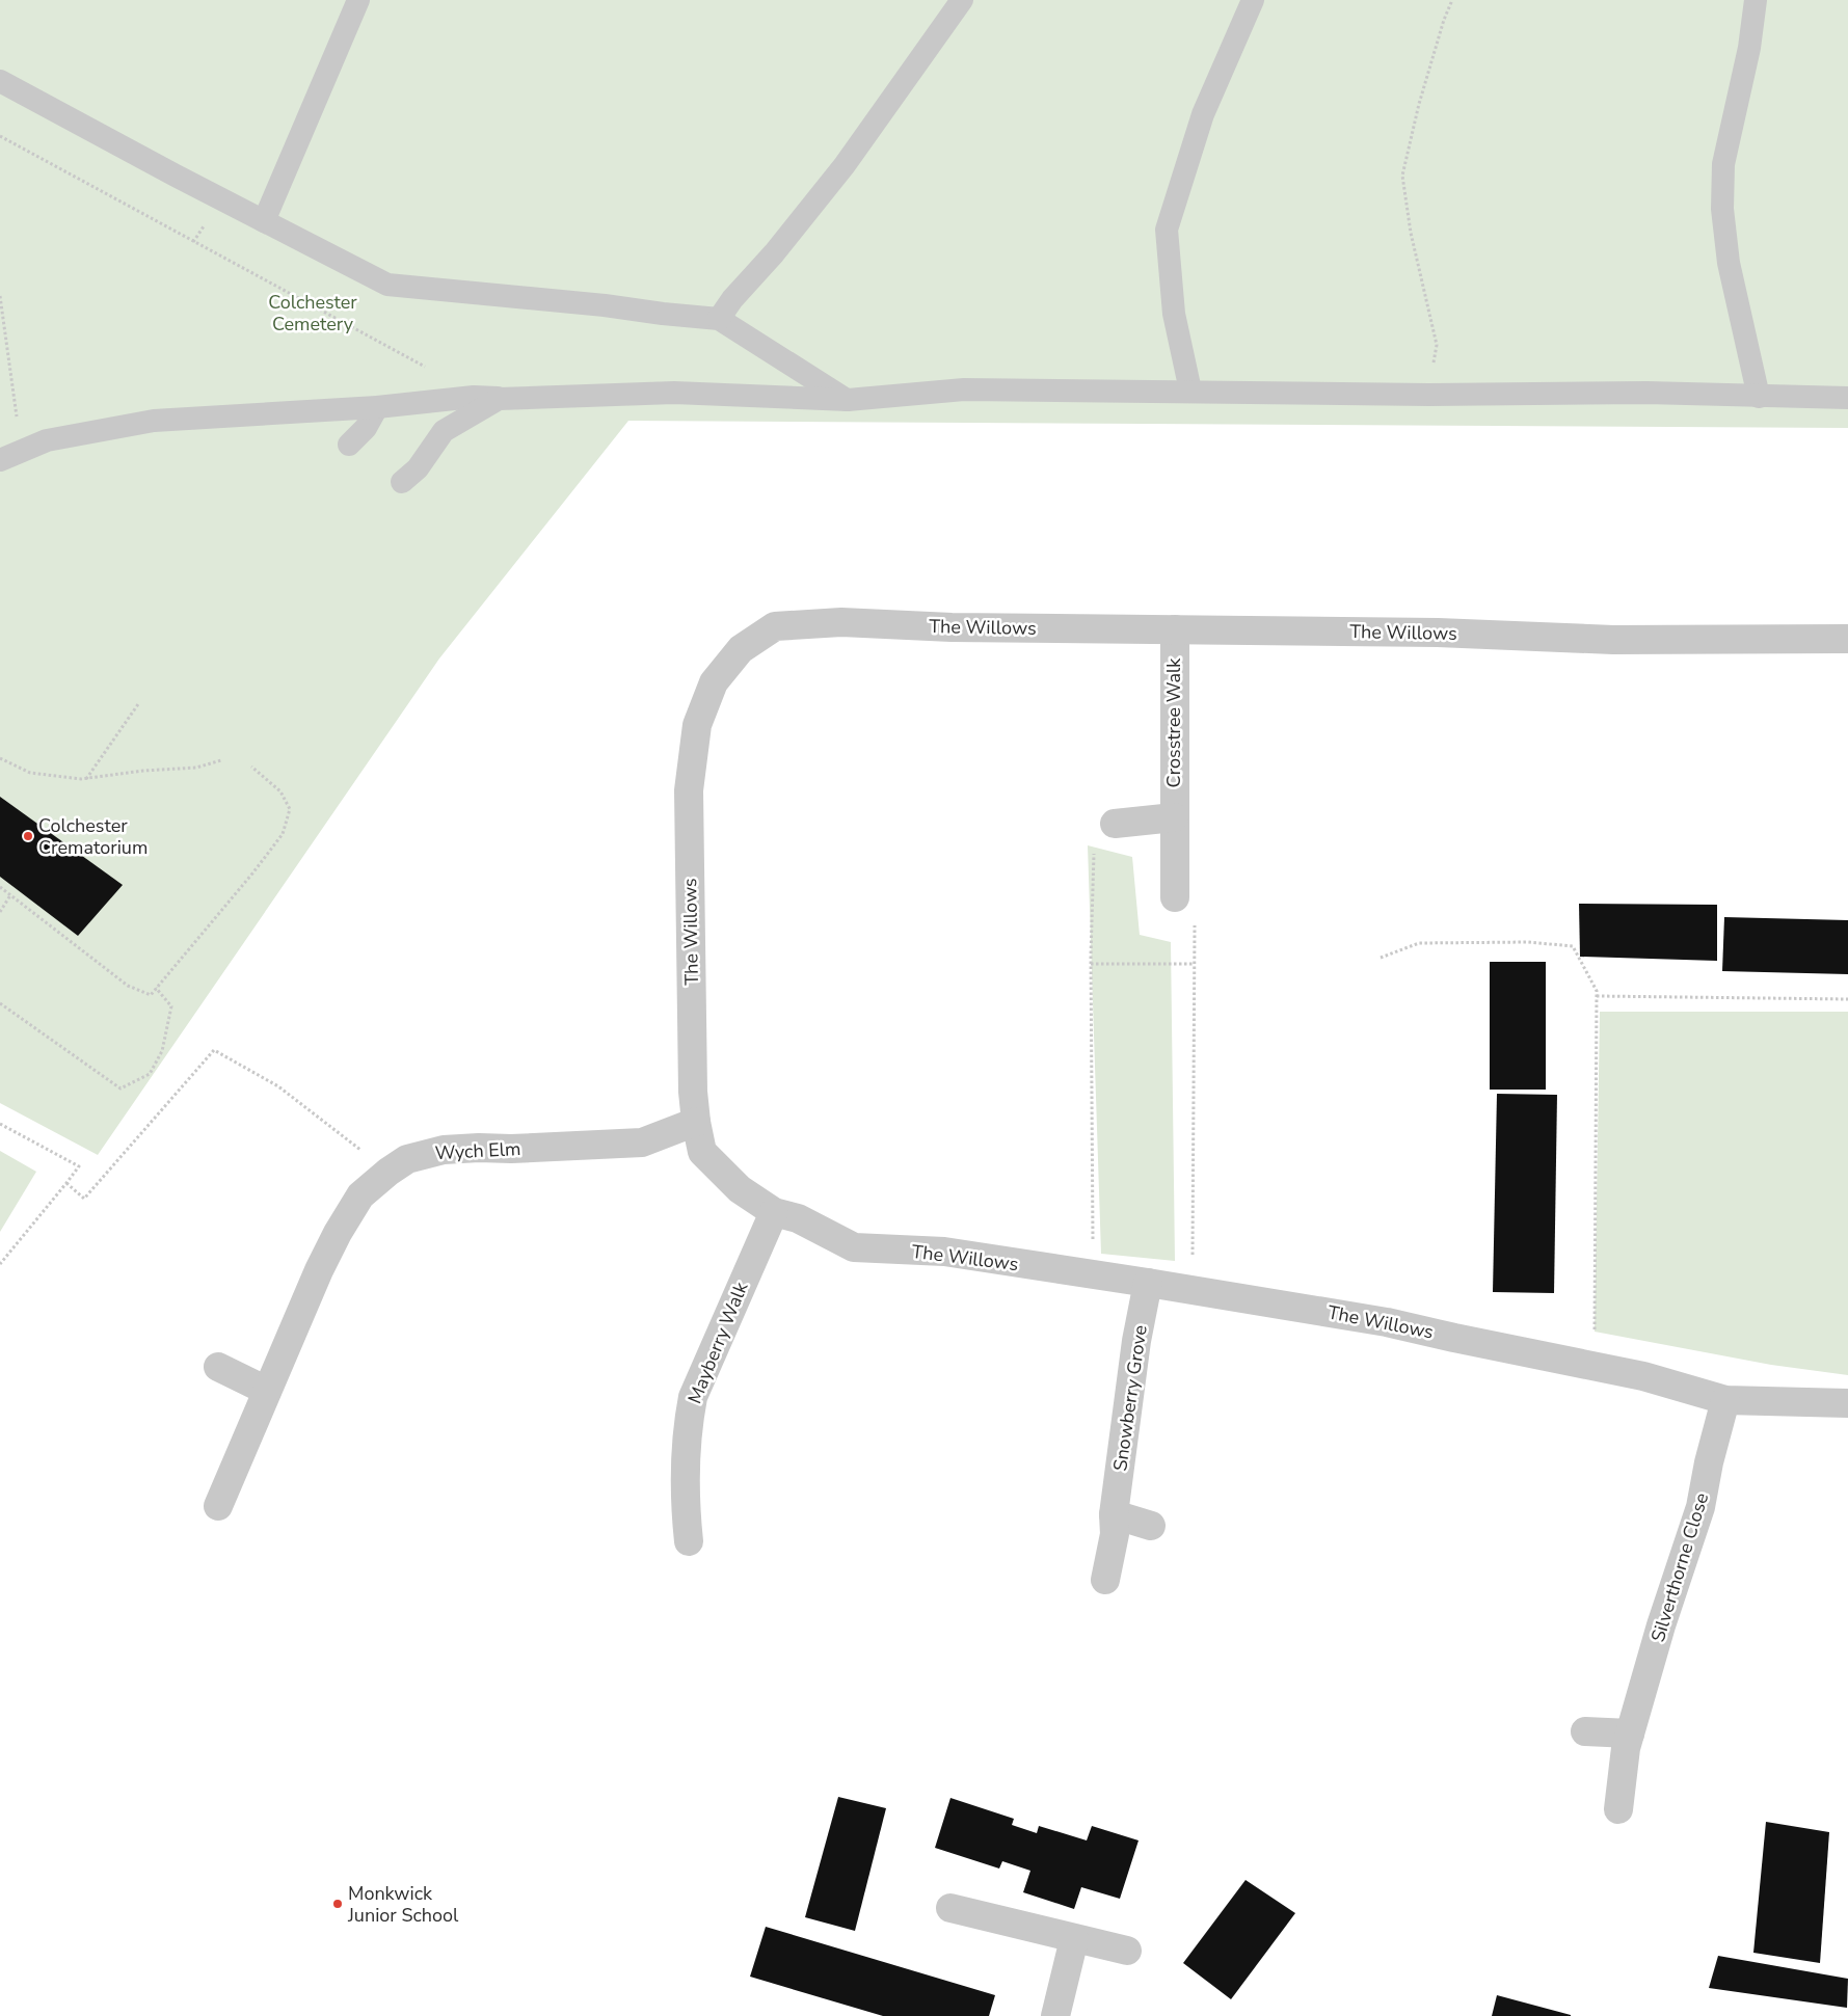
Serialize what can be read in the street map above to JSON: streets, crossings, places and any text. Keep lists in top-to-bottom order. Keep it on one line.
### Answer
{"streets":{"street":["The Willows","Crosstree Walk","Wych Elm","Mayberry Walk","Snowberry Grove","Silverthorne Close"]},"crossings":[["The Willows","Crosstree Walk"],["The Willows","Wych Elm"],["The Willows","Mayberry Walk"],["The Willows","Snowberry Grove"],["The Willows","Silverthorne Close"]],"parks":["Colchester Cemetery"],"places":["Colchester Crematorium","Monkwick Junior School"]}
